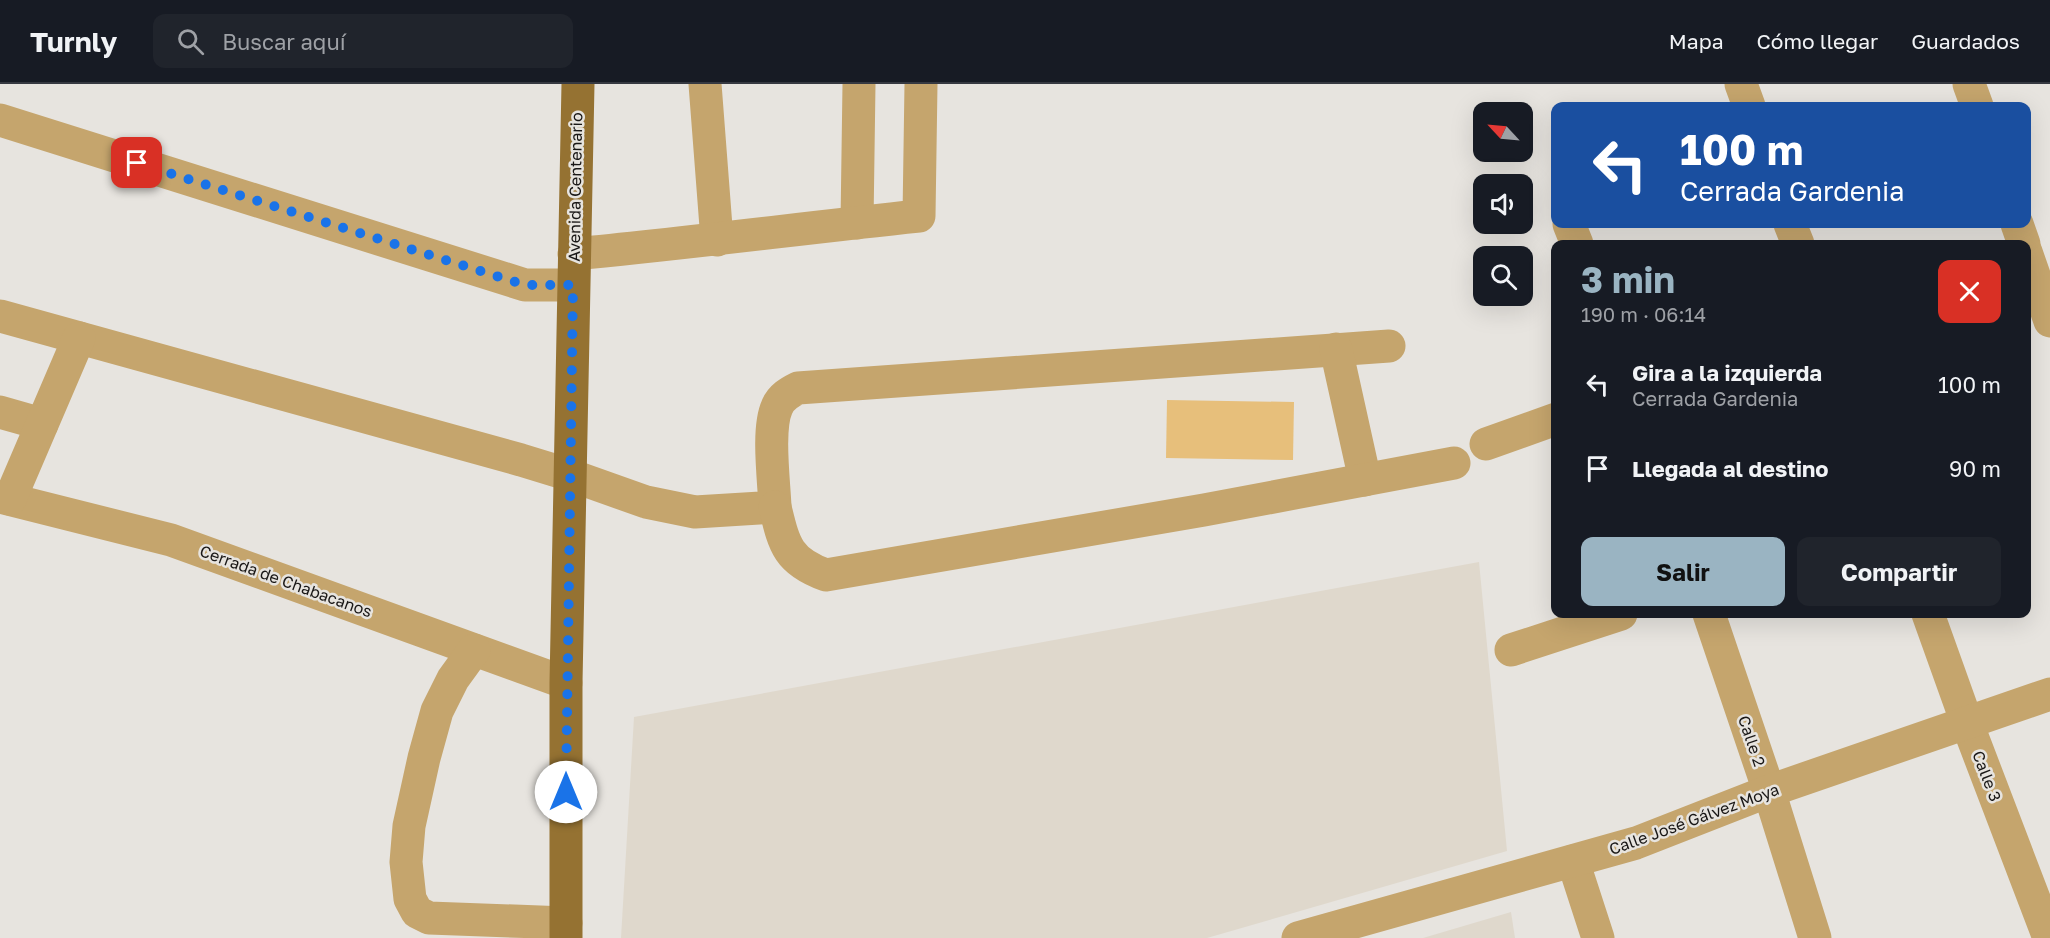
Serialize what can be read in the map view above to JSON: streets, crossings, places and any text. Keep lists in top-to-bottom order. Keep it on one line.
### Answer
{"streets":{"main road":["Avenida Centenario"],"street":["Cerrada de Chabacanos","Calle 2","Calle 3","Calle José Gálvez Moya"]},"crossings":[["Avenida Centenario","Cerrada de Chabacanos"],["Calle 2","Calle José Gálvez Moya"],["Calle 3","Calle José Gálvez Moya"]],"north":"top left","page":{"header":"Turnly","search":"Buscar aquí","nav":["Mapa","Cómo llegar","Guardados"],"turn":["100 m","Cerrada Gardenia"],"heading":["3 min","190 m · 06:14"],"list":[{"name":"Gira a la izquierda","note":"Cerrada Gardenia","value":"100 m"},{"name":"Llegada al destino","value":"90 m"}],"buttons":["Salir","Compartir"]}}
